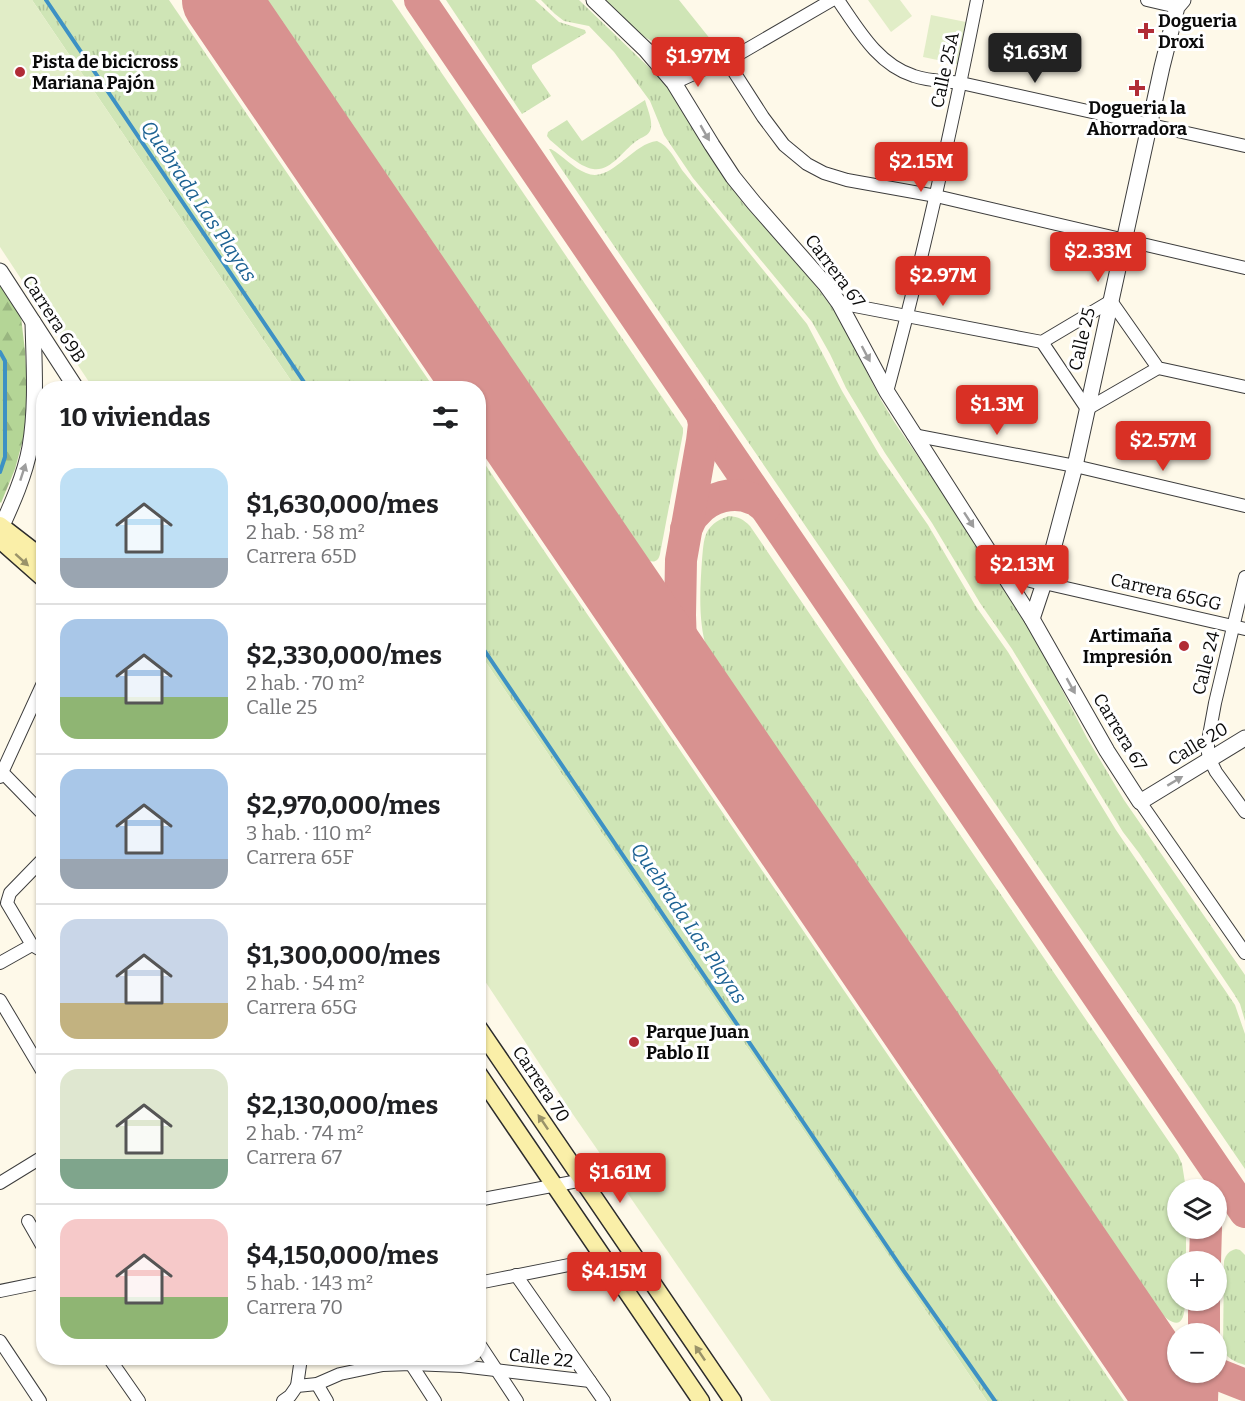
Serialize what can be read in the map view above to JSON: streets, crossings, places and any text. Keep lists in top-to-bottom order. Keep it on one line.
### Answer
{"streets":{"main road":["Carrera 70"],"street":["Calle 25A","Carrera 67","Carrera 69B","Calle 25","Carrera 65GG","Calle 24","Calle 20","Calle 22"]},"crossings":[["Calle 25A","Carrera 67"],["Carrera 67","Calle 25"],["Carrera 67","Calle 20"],["Calle 25","Carrera 65GG"],["Carrera 65GG","Calle 24"],["Calle 24","Calle 20"]],"one_way":["Carrera 67","Calle 20"],"water":["Quebrada Las Playas"],"places":{"health":["Dogueria Droxi","Dogueria la Ahorradora"],"other":["Pista de bicicross Mariana Pajón","Artimaña Impresión","Parque Juan Pablo II"]},"page":{"price":["$1.63M","$1.97M","$2.15M","$2.33M","$2.97M","$1.3M","$2.57M","$2.13M","$1.61M","$4.15M"],"heading":"10 viviendas","list":[{"name":"$1,630,000/mes","note":"2 hab. · 58 m² · Carrera 65D"},{"name":"$2,330,000/mes","note":"2 hab. · 70 m² · Calle 25"},{"name":"$2,970,000/mes","note":"3 hab. · 110 m² · Carrera 65F"},{"name":"$1,300,000/mes","note":"2 hab. · 54 m² · Carrera 65G"},{"name":"$2,130,000/mes","note":"2 hab. · 74 m² · Carrera 67"},{"name":"$4,150,000/mes","note":"5 hab. · 143 m² · Carrera 70"}],"map_buttons":["+","−"]}}
